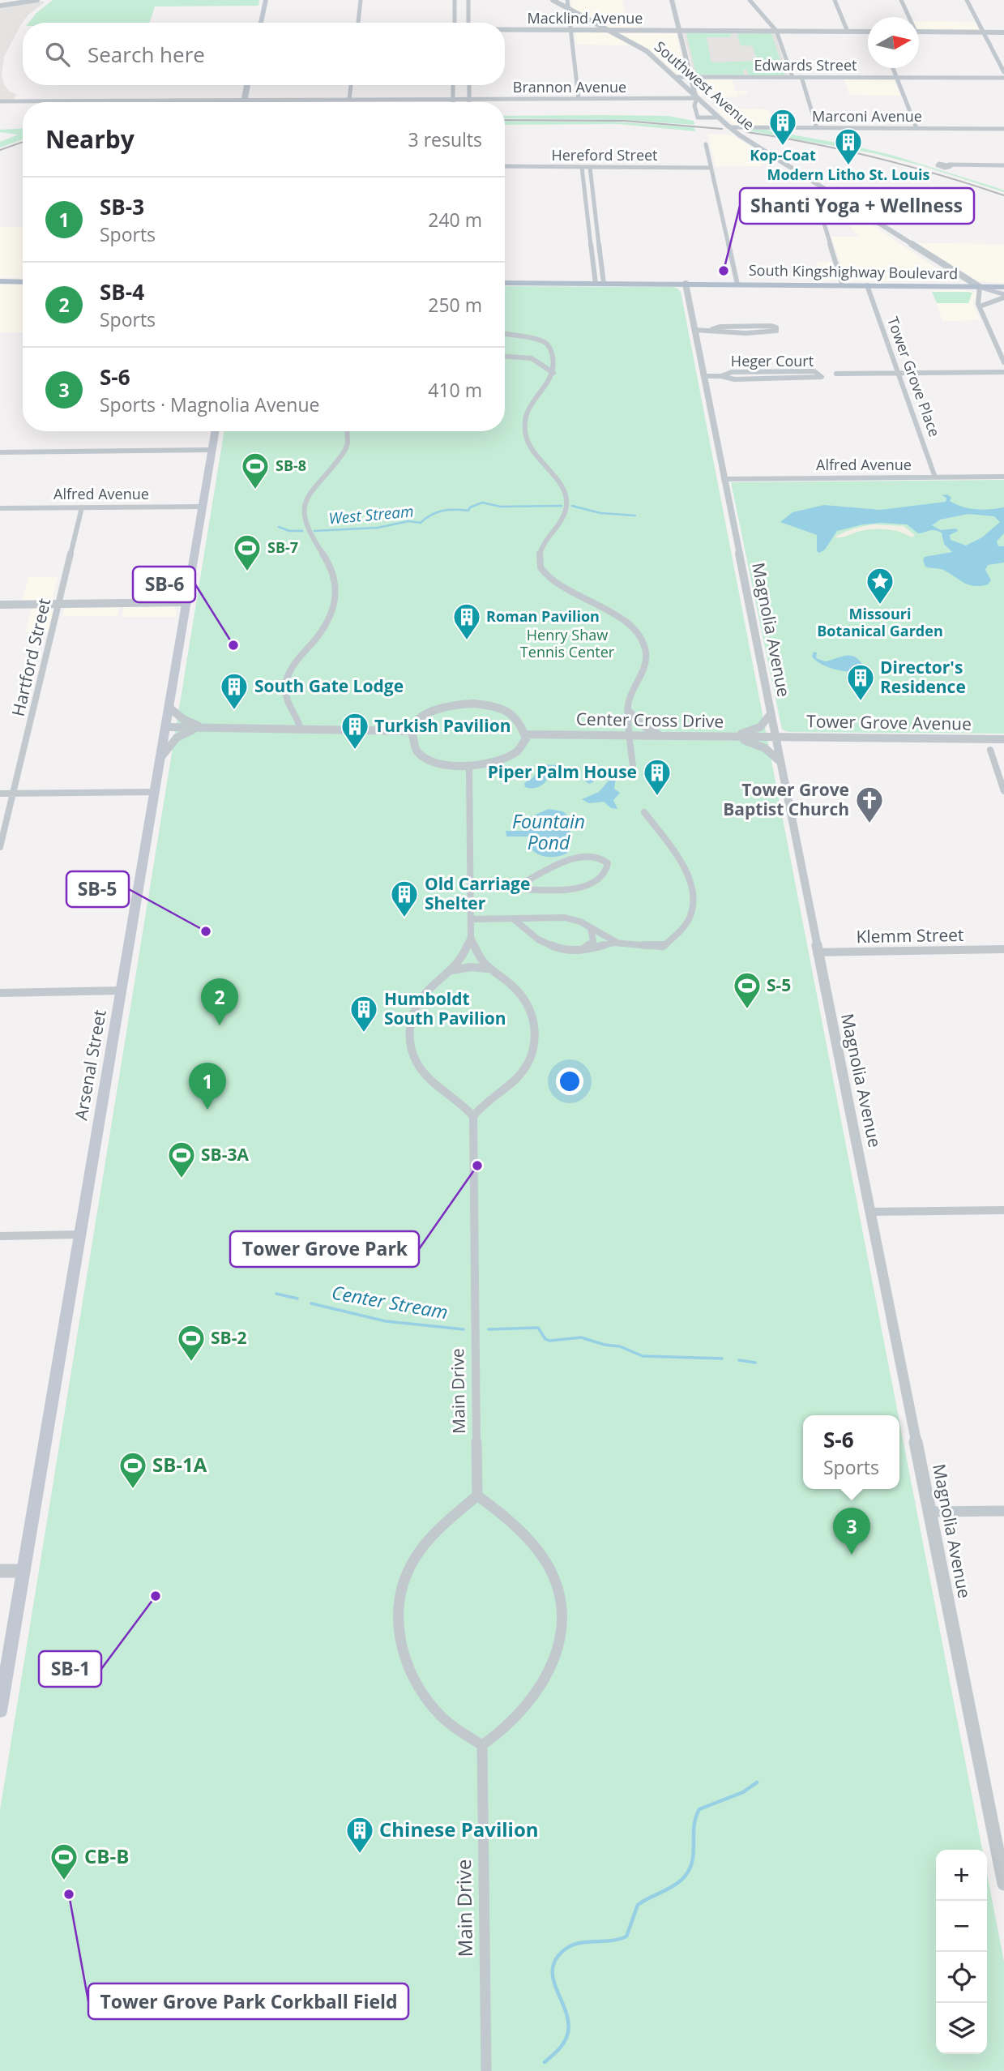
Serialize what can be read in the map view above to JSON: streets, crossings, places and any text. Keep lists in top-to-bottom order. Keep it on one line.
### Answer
{"streets":{"main road":["South Kingshighway Boulevard","Arsenal Street"],"street":["Macklind Avenue","Edwards Street","Southwest Avenue","Brannon Avenue","Marconi Avenue","Hereford Street","Heger Court","Tower Grove Place","Alfred Avenue","Magnolia Avenue","Hartford Street","Center Cross Drive","Tower Grove Avenue","Klemm Street","Main Drive"]},"crossings":[["Macklind Avenue","Southwest Avenue"],["Edwards Street","Southwest Avenue"],["Southwest Avenue","Brannon Avenue"],["Southwest Avenue","Marconi Avenue"],["Southwest Avenue","South Kingshighway Boulevard"],["South Kingshighway Boulevard","Tower Grove Place"],["South Kingshighway Boulevard","Magnolia Avenue"],["Heger Court","Magnolia Avenue"],["Tower Grove Place","Alfred Avenue"],["Alfred Avenue","Magnolia Avenue"],["Alfred Avenue","Hartford Street"],["Alfred Avenue","Arsenal Street"],["Magnolia Avenue","Center Cross Drive"],["Magnolia Avenue","Tower Grove Avenue"],["Magnolia Avenue","Klemm Street"],["Center Cross Drive","Tower Grove Avenue"]],"water":["West Stream","Fountain Pond","Center Stream"],"parks":["Henry Shaw Tennis Center"],"places":{"building":["Kop-Coat","Modern Litho St. Louis","Roman Pavilion","Director's Residence","South Gate Lodge","Turkish Pavilion","Piper Palm House","Old Carriage Shelter","Humboldt South Pavilion","Chinese Pavilion"],"other":["Shanti Yoga + Wellness","SB-6","SB-5","Tower Grove Park","SB-1","Tower Grove Park Corkball Field"],"sports":["SB-8","SB-7","S-5","SB-3A","SB-2","SB-1A","CB-B"],"place":["Missouri Botanical Garden"],"church":["Tower Grove Baptist Church"]},"north":"right","page":{"search":"Search here","heading":["Nearby","3 results"],"list":[{"mark":"1","name":"SB-3","note":"Sports","value":"240 m"},{"mark":"2","name":"SB-4","note":"Sports","value":"250 m"},{"mark":"3","name":"S-6","note":"Sports · Magnolia Avenue","value":"410 m"}],"pins":["2","1","3"],"popup":["S-6","Sports"],"map_buttons":["+","−"]}}
